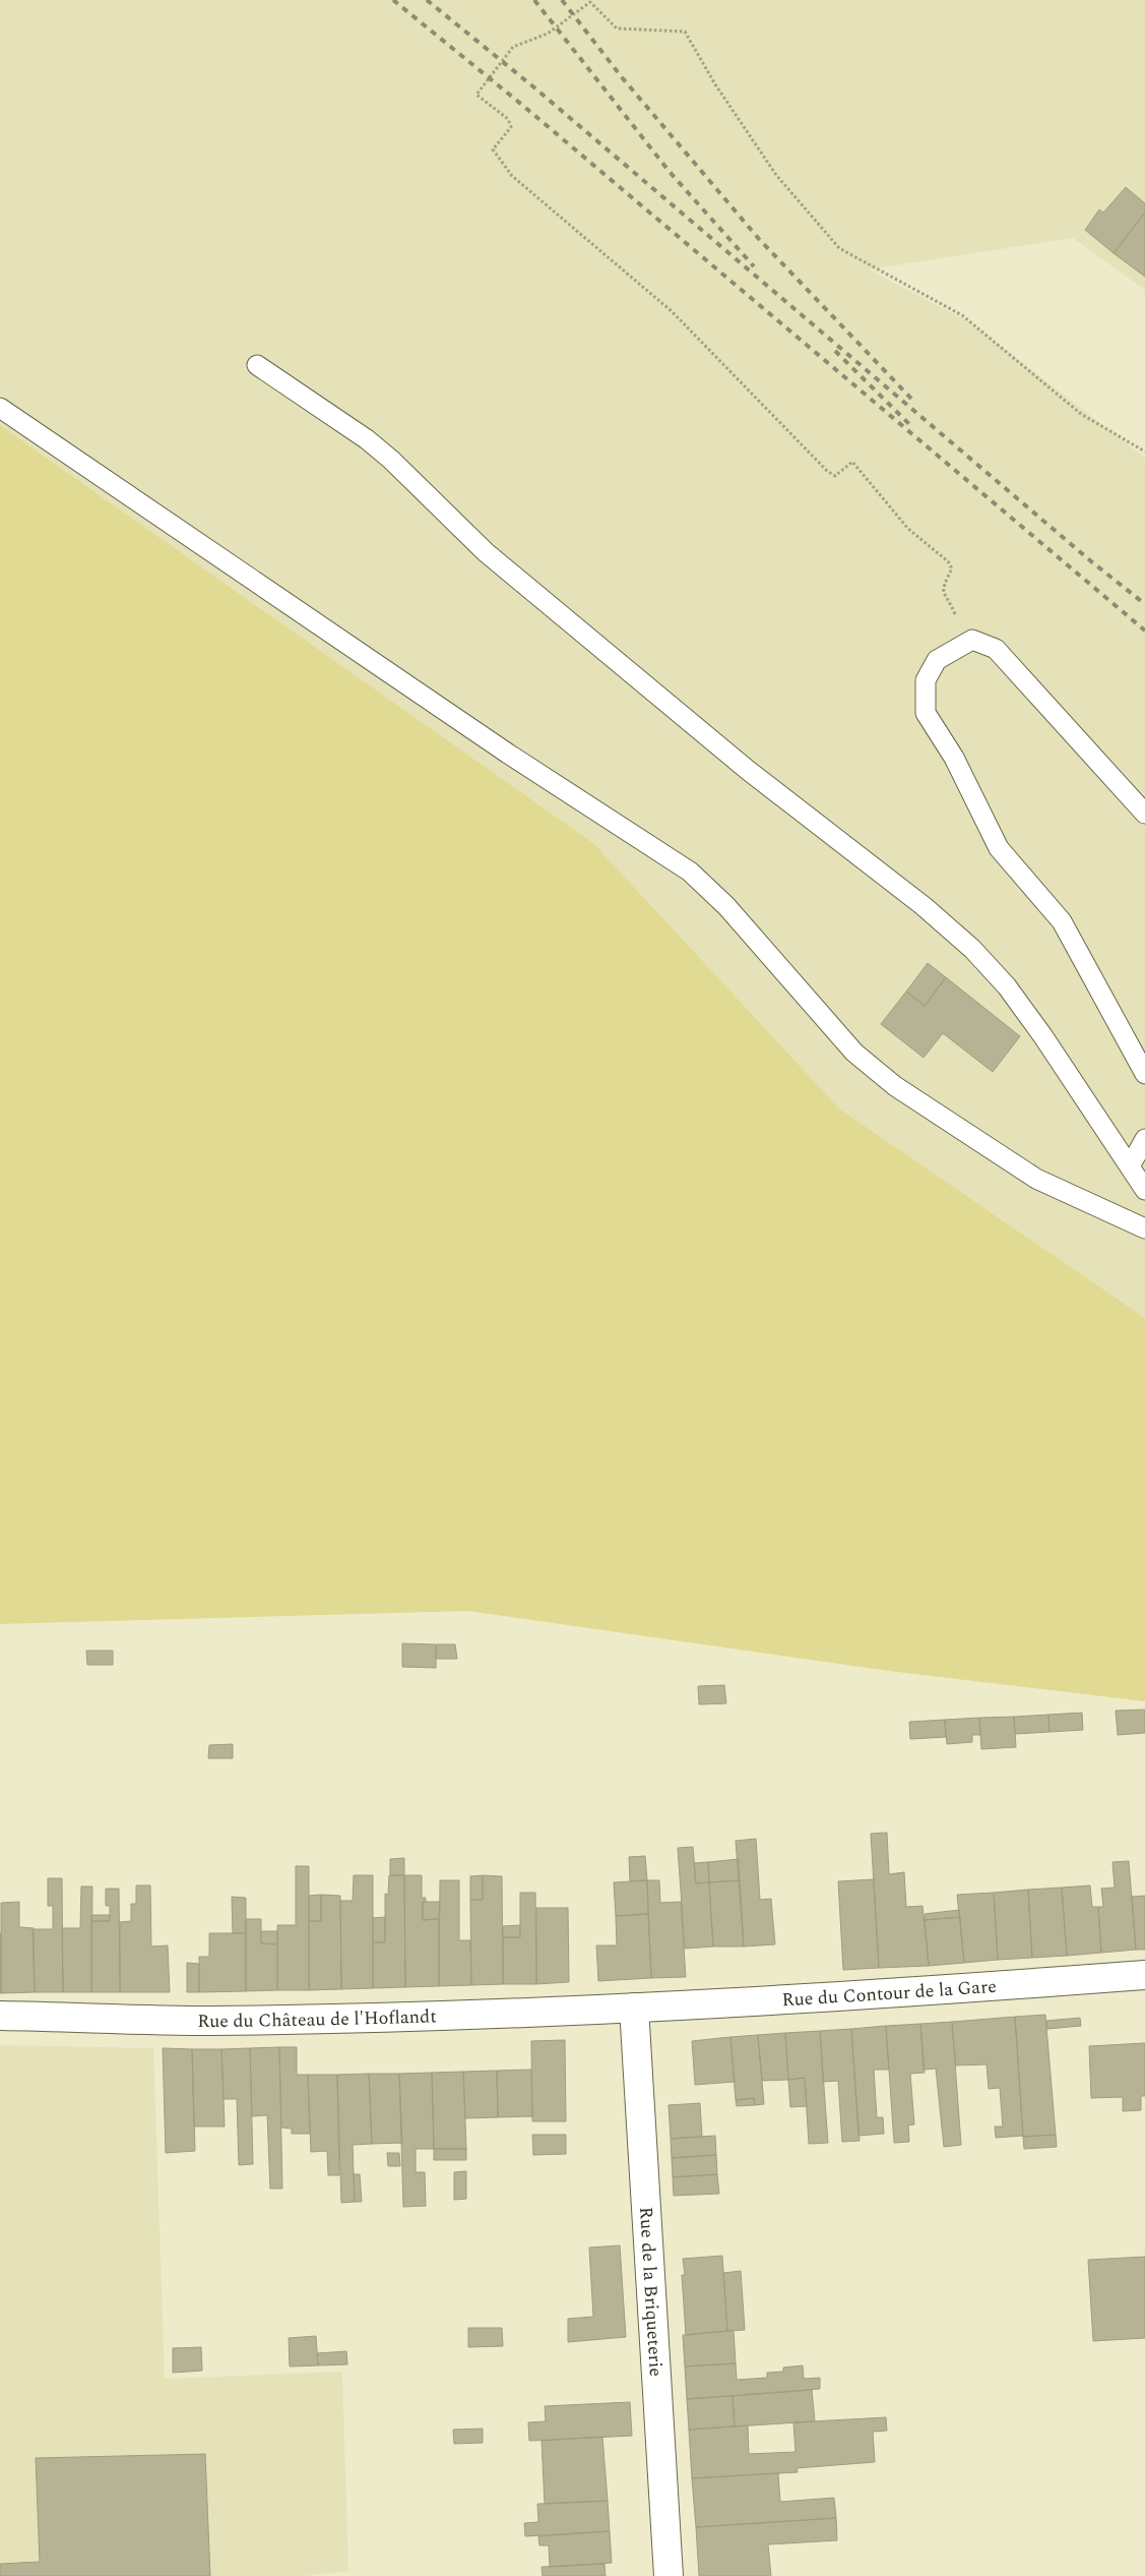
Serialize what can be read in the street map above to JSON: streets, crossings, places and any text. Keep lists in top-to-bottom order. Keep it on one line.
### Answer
{"streets":{"street":["Rue du Contour de la Gare","Rue du Château de l'Hoflandt","Rue de la Briqueterie"]},"crossings":[["Rue du Contour de la Gare","Rue du Château de l'Hoflandt"],["Rue du Contour de la Gare","Rue de la Briqueterie"],["Rue du Château de l'Hoflandt","Rue de la Briqueterie"]]}
